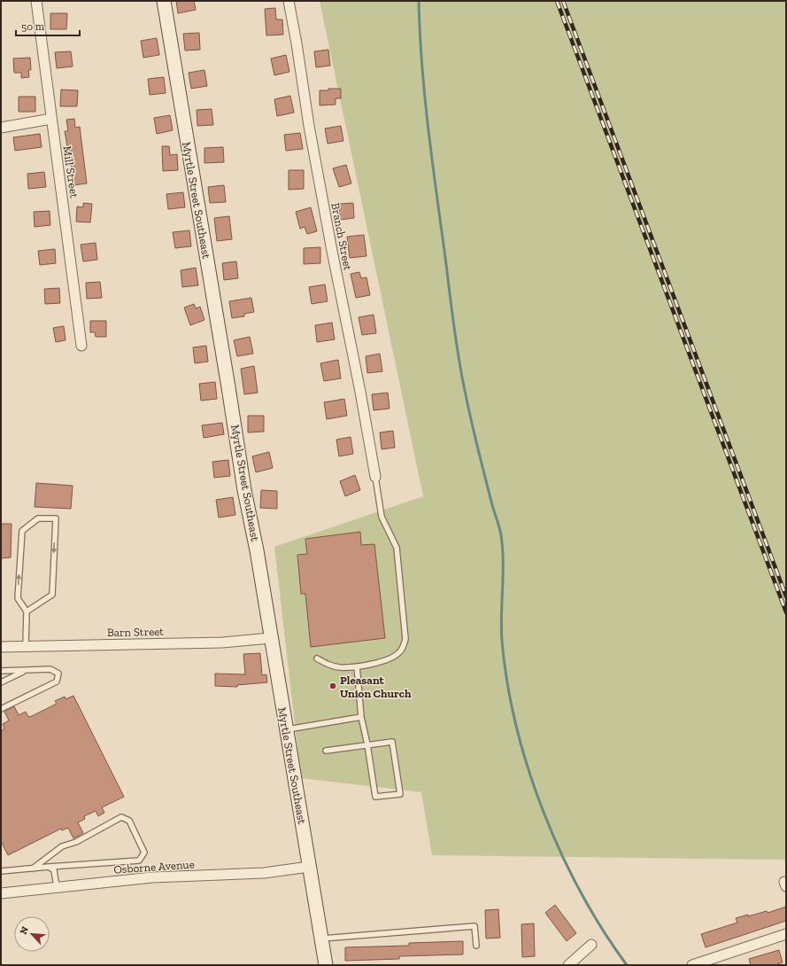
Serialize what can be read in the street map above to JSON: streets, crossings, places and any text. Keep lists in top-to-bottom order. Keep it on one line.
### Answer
{"streets":{"street":["Mill Street","Myrtle Street Southeast","Branch Street","Barn Street","Osborne Avenue"]},"crossings":[["Myrtle Street Southeast","Barn Street"],["Myrtle Street Southeast","Osborne Avenue"]],"places":["Pleasant Union Church"],"scale_bar":"50 m","north":"top left"}
